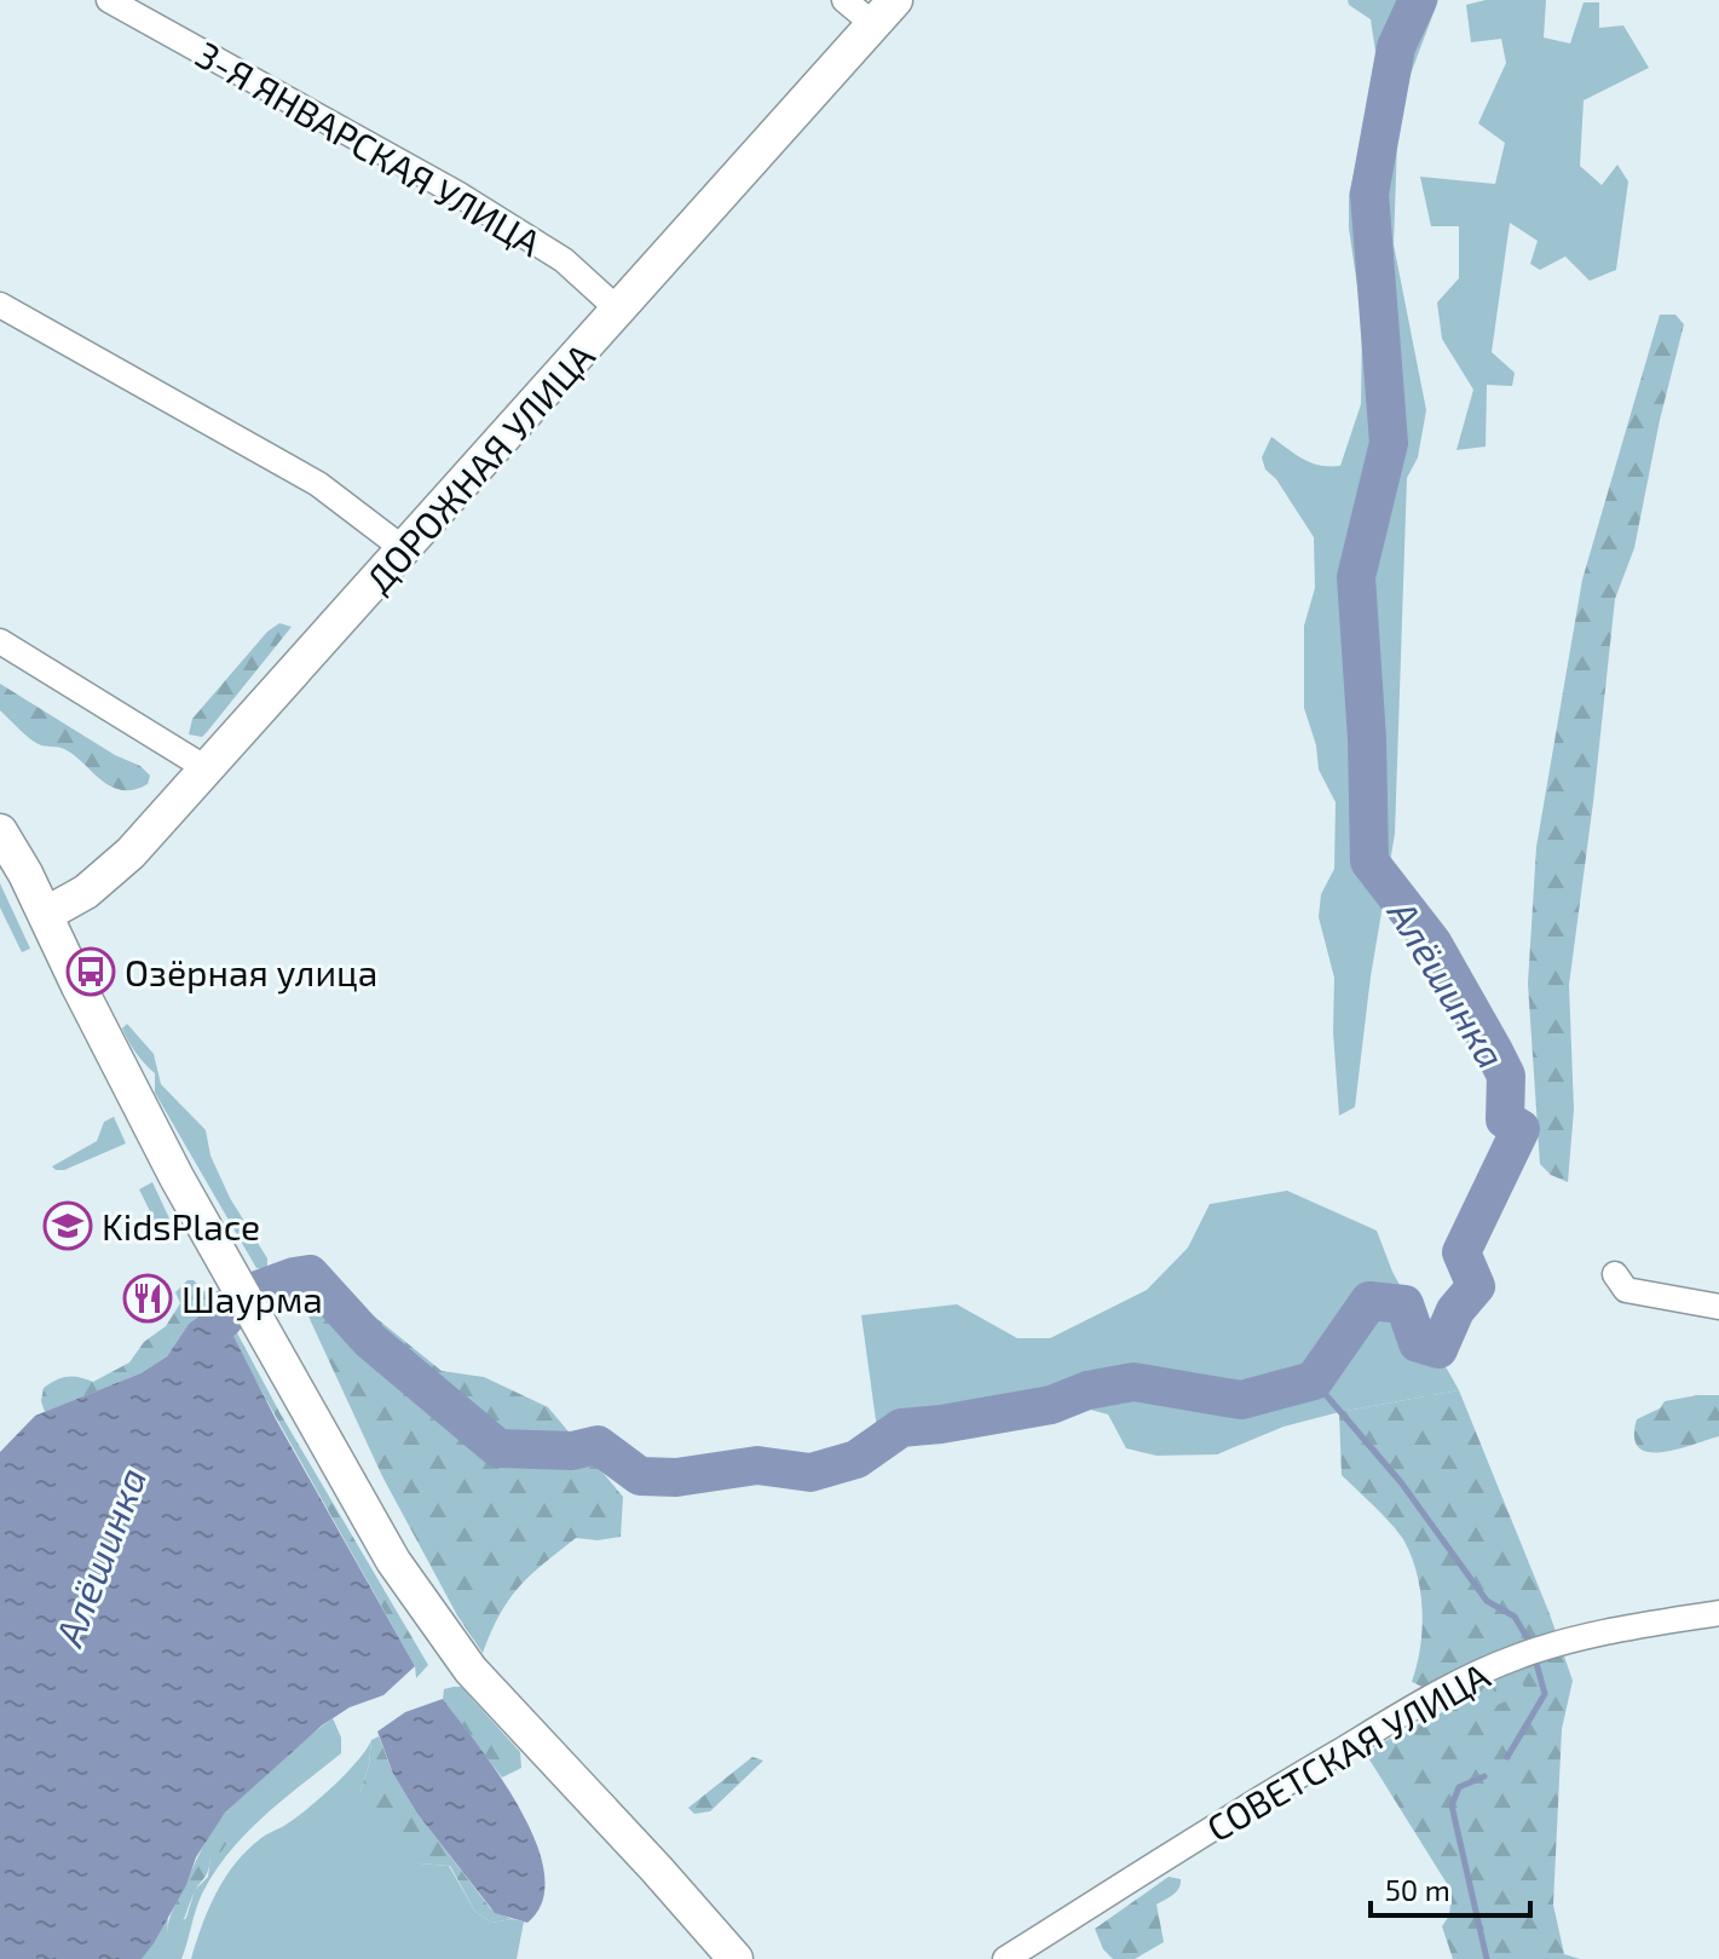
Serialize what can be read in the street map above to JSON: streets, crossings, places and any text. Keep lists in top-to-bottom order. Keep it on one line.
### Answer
{"streets":{"main road":["ДОРОЖНАЯ УЛИЦА"],"street":["3-Я ЯНВАРСКАЯ УЛИЦА","СОВЕТСКАЯ УЛИЦА"]},"crossings":[["3-Я ЯНВАРСКАЯ УЛИЦА","ДОРОЖНАЯ УЛИЦА"]],"water":["Алёшинка"],"places":{"bus stop":["Озёрная улица"],"school or university":["KidsPlace"],"restaurant":["Шаурма"]},"scale_bar":"50 m"}
